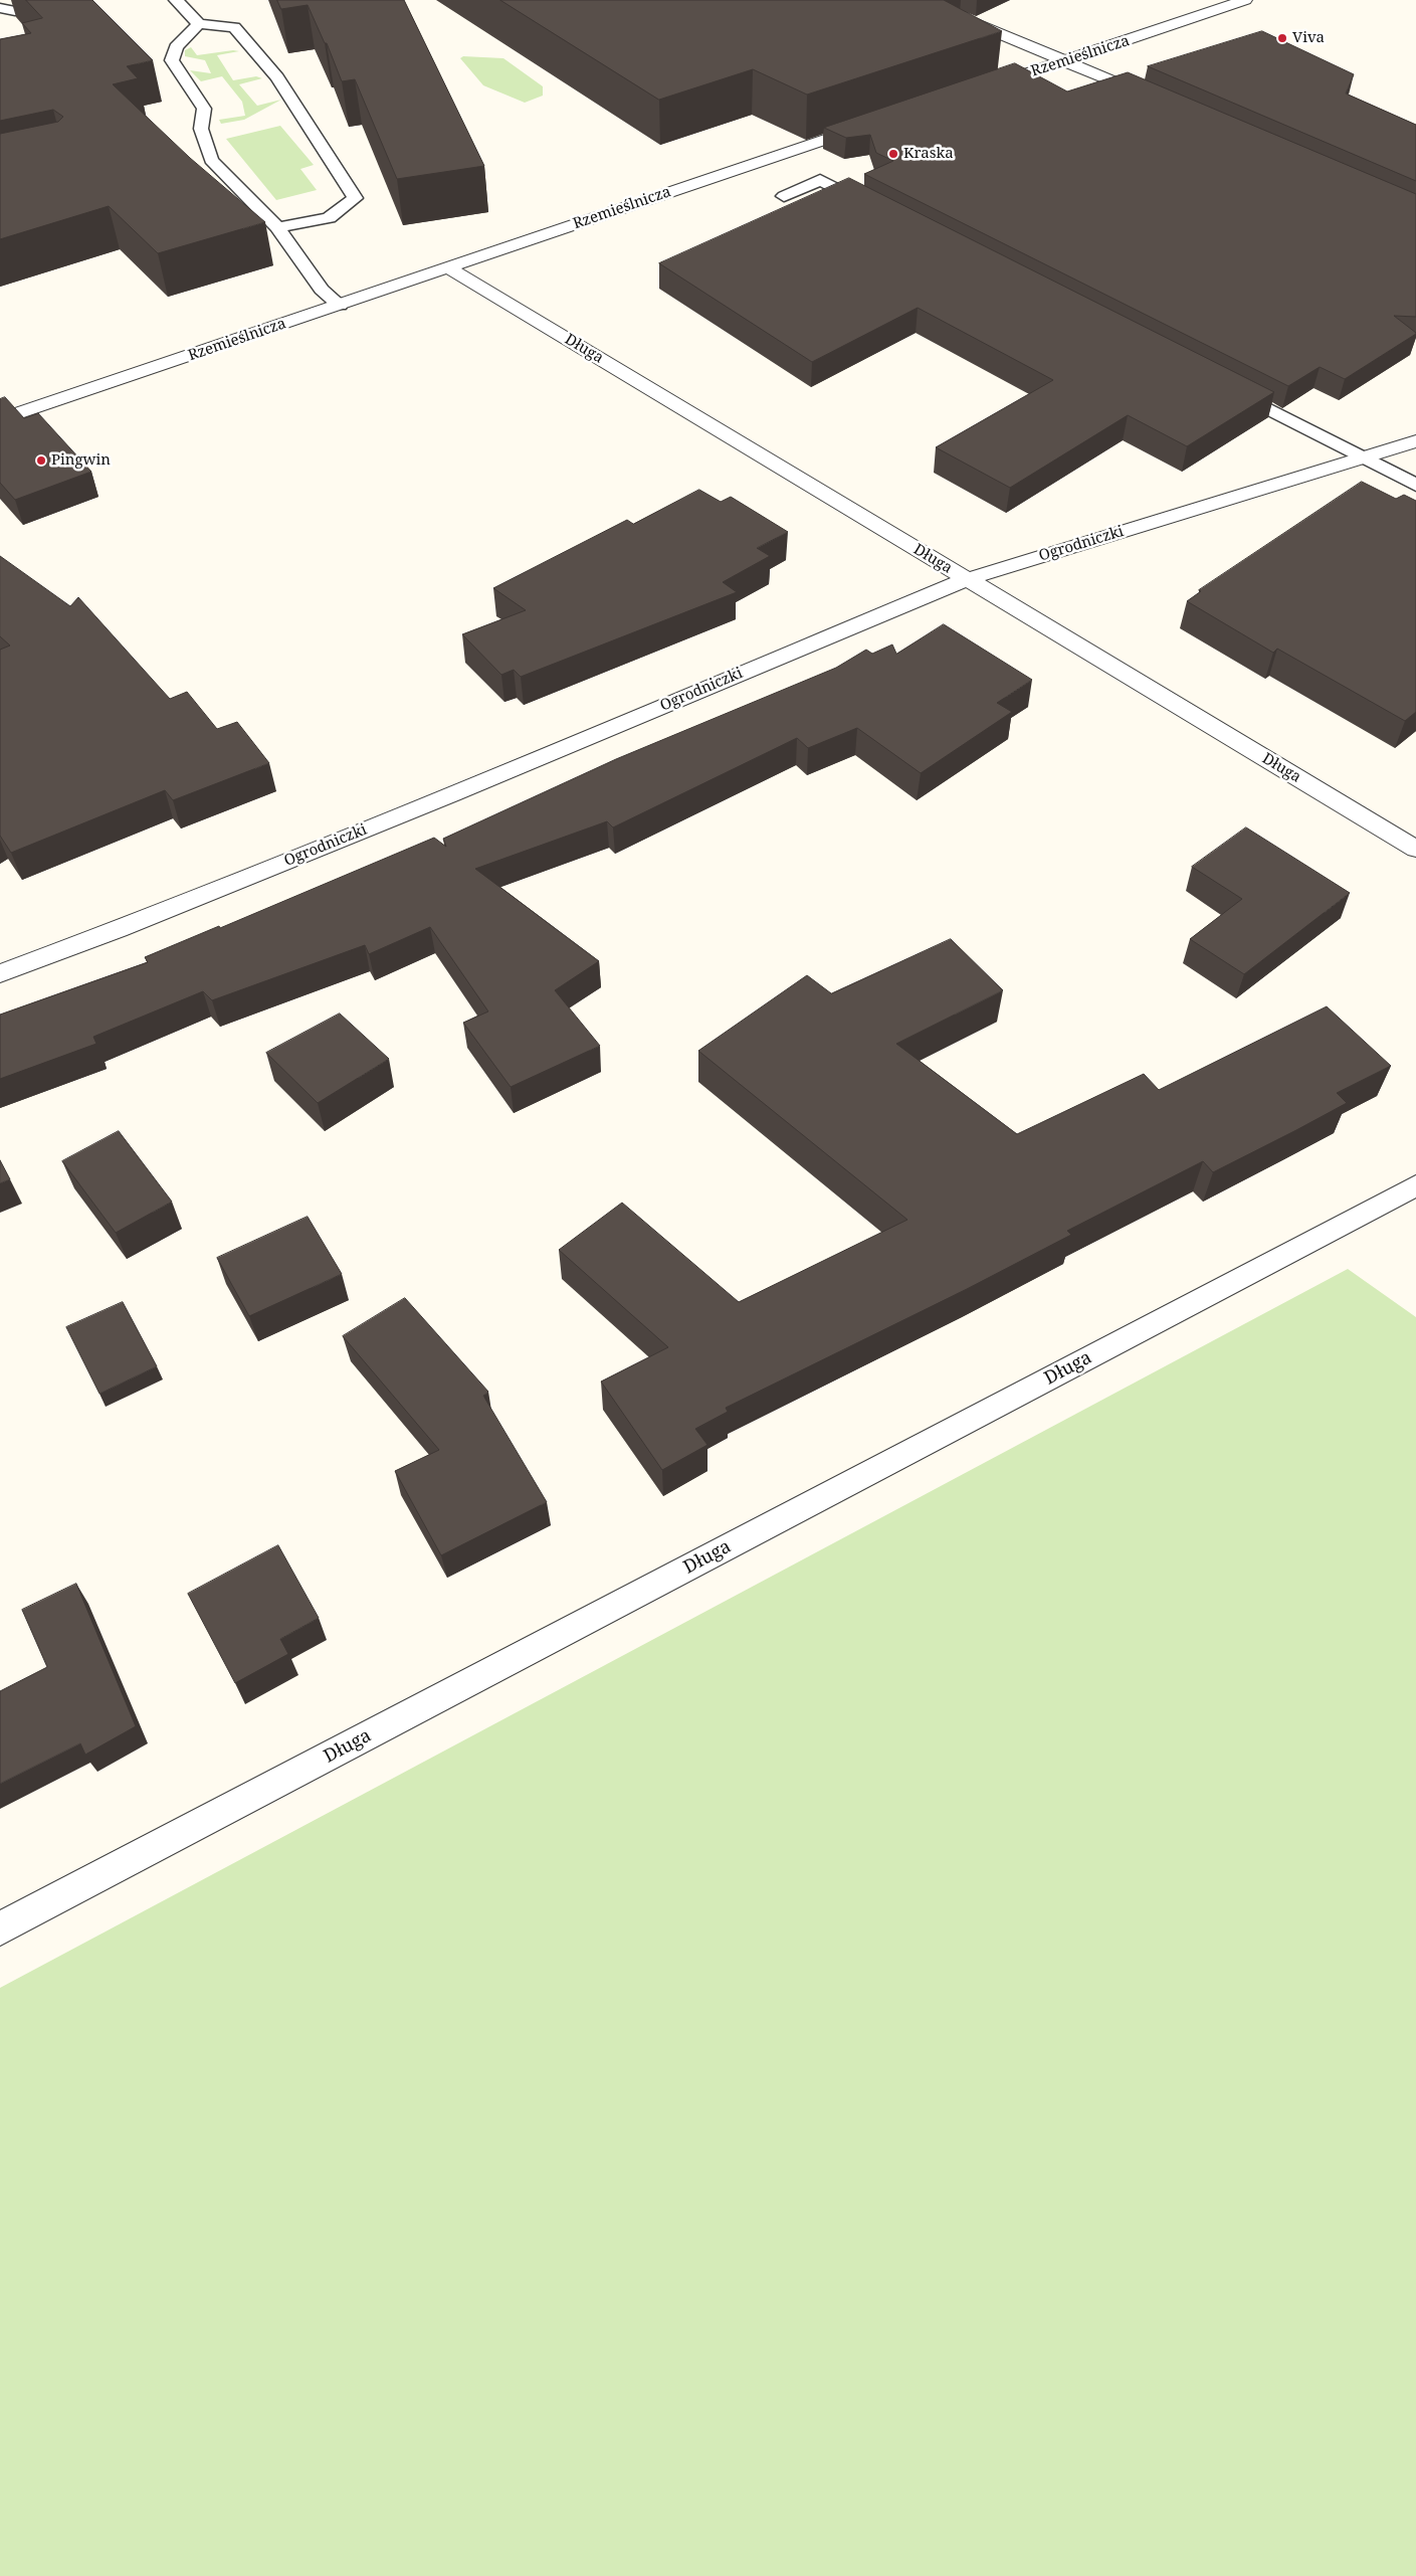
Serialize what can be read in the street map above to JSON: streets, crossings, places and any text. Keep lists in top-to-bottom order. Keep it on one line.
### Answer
{"streets":{"street":["Rzemieślnicza","Długa","Ogrodniczki"]},"crossings":[["Rzemieślnicza","Długa"],["Długa","Ogrodniczki"]],"places":["Viva","Kraska","Pingwin"]}
